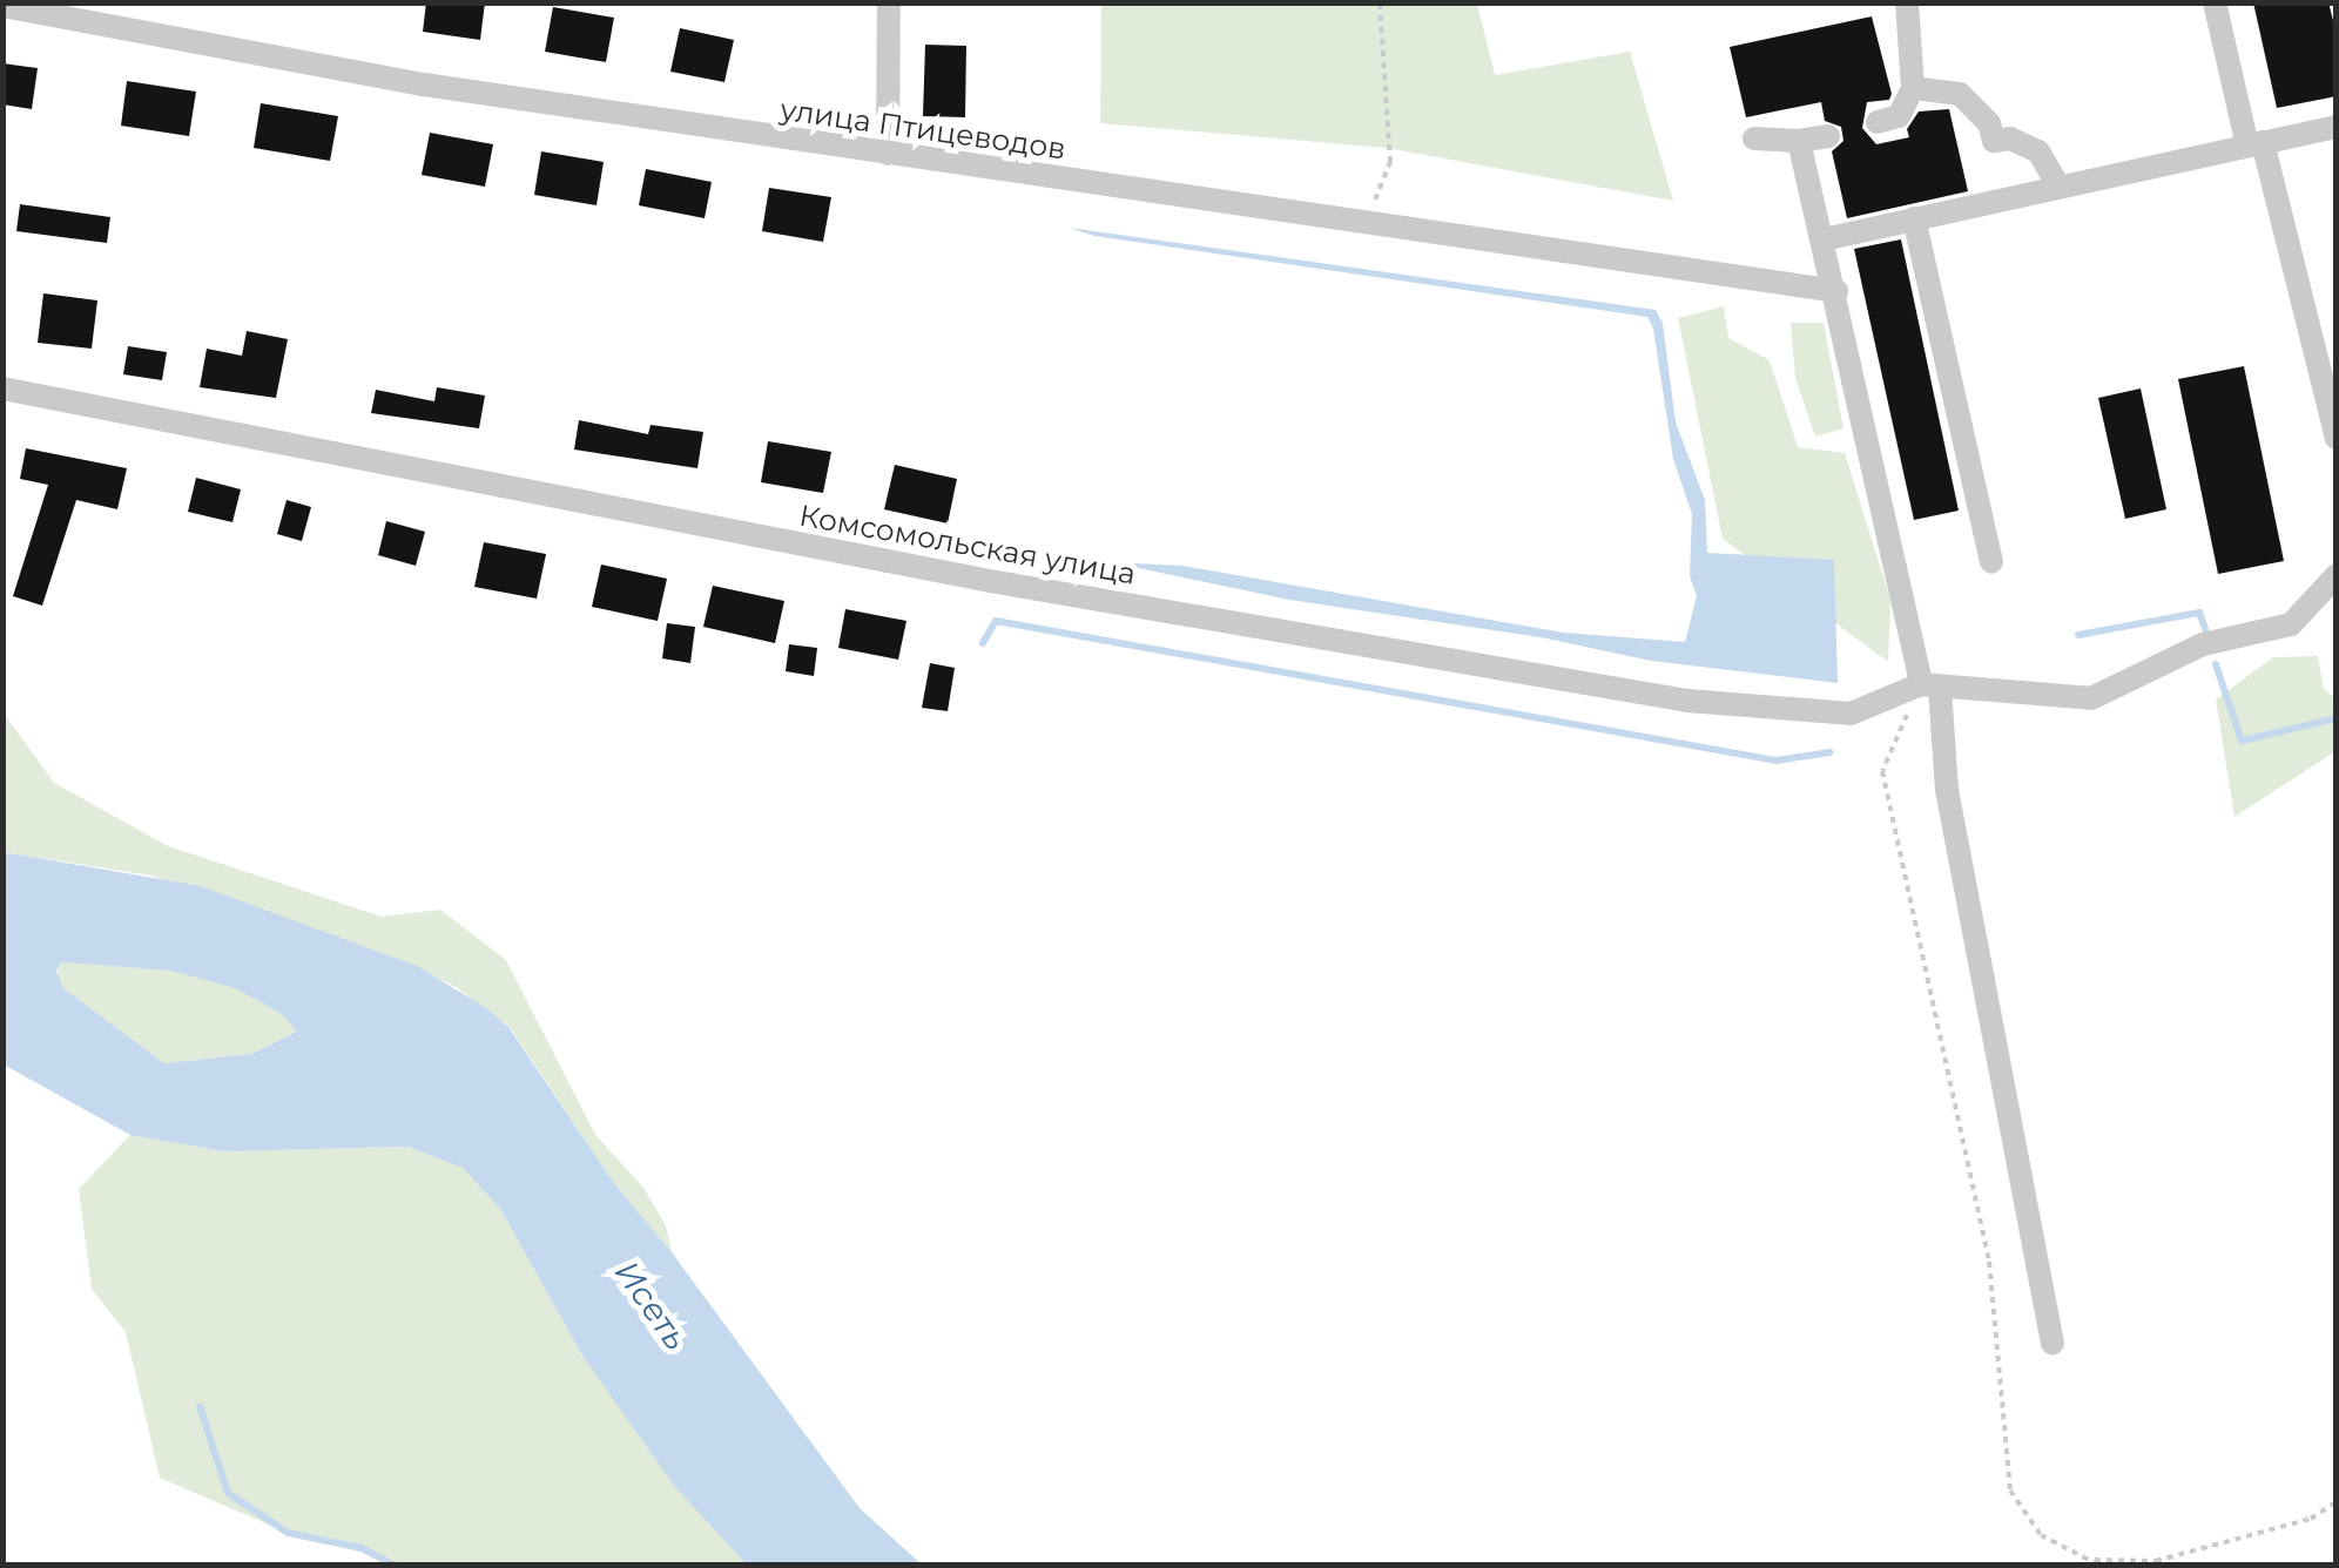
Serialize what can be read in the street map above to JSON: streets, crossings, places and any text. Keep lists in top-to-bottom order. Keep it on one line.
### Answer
{"streets":{"street":["улица Птицеводов","Комсомольская улица"]},"water":["Исеть"]}
